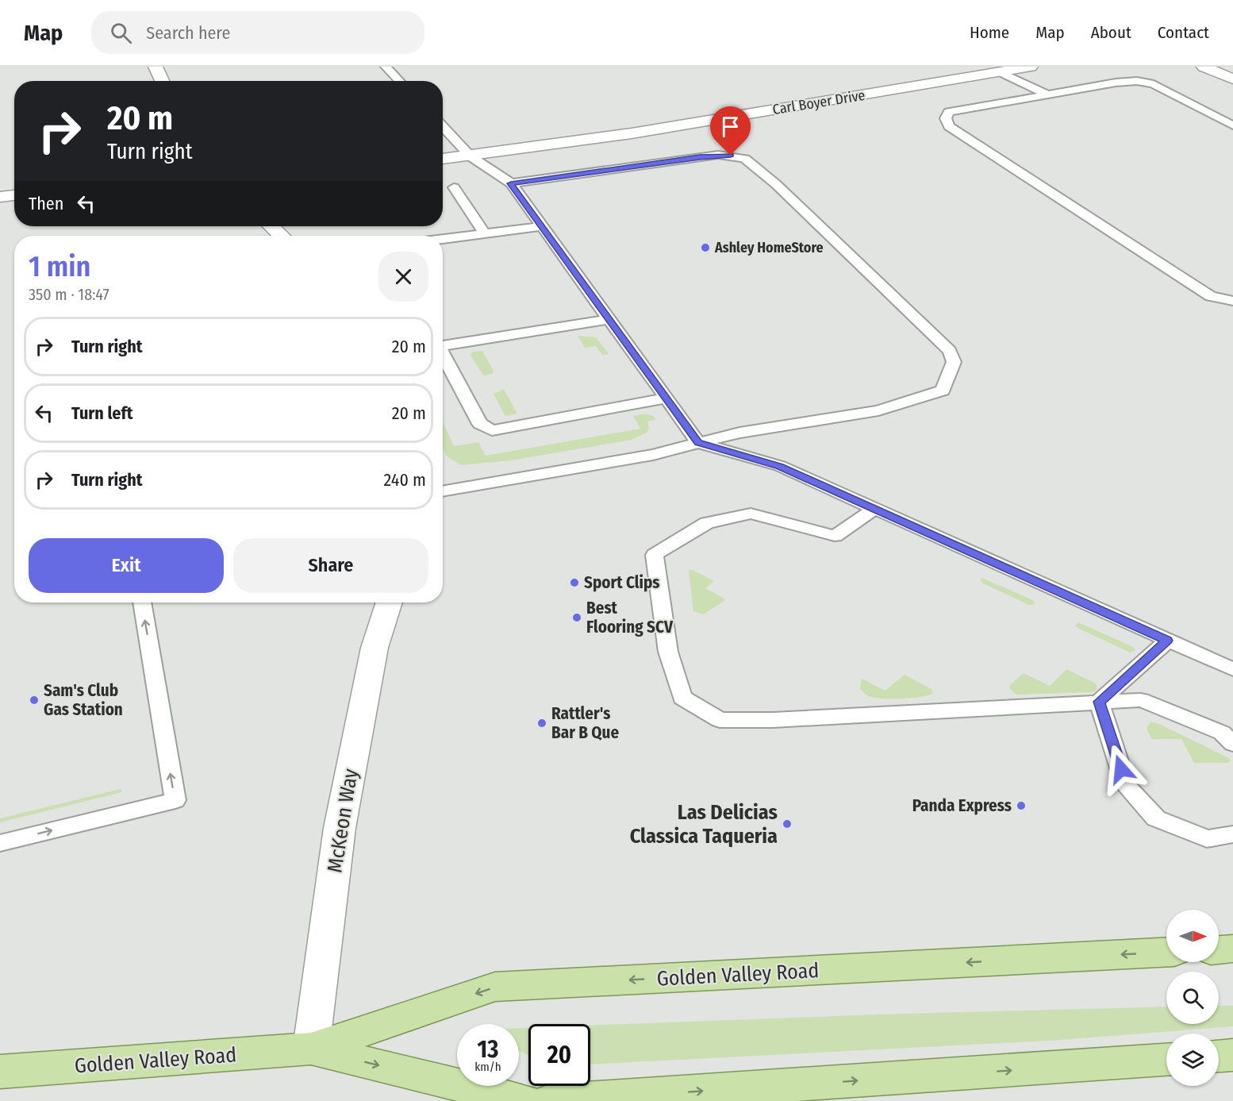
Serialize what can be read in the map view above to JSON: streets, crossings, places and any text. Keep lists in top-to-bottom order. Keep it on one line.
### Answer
{"streets":{"main road":["Golden Valley Road"],"street":["Carl Boyer Drive","McKeon Way"]},"crossings":[["McKeon Way","Golden Valley Road"]],"places":["Ashley HomeStore","Sport Clips","Best Flooring SCV","Sam's Club Gas Station","Rattler's Bar B Que","Panda Express","Las Delicias Classica Taqueria"],"north":"right","page":{"header":"Map","search":"Search here","nav":["Home","Map","About","Contact"],"turn":["20 m","Turn right"],"then":"Then","heading":["1 min","350 m · 18:47"],"list":[{"name":"Turn right","value":"20 m"},{"name":"Turn left","value":"20 m"},{"name":"Turn right","value":"240 m"}],"buttons":["Exit","Share"],"speed":"13 km/h","limit":"20"}}
